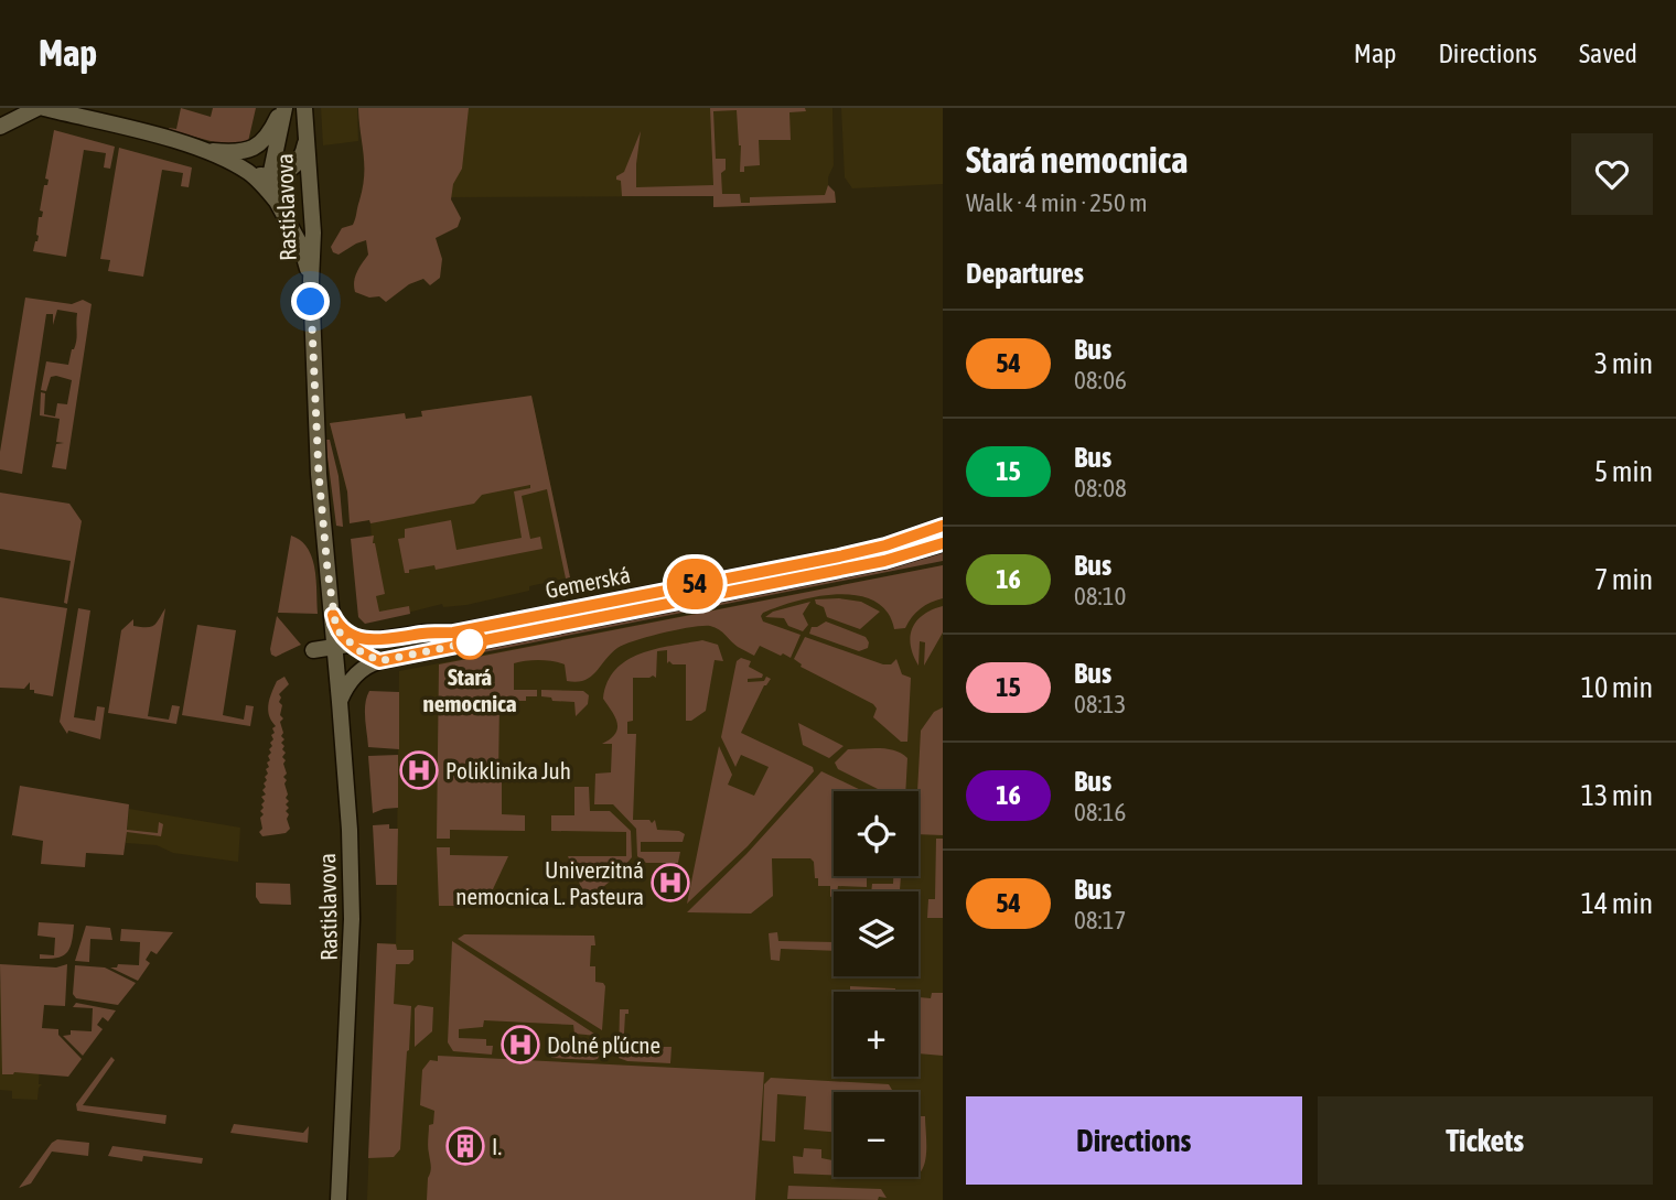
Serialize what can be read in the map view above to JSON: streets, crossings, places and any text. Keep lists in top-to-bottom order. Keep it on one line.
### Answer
{"streets":{"street":["Rastislavova","Gemerská"]},"crossings":[["Rastislavova","Gemerská"]],"places":{"other":["Stará nemocnica"],"hospital":["Poliklinika Juh","Univerzitná nemocnica L. Pasteura","Dolné pľúcne"],"building":["I."]},"lines":["bus line 54"],"page":{"header":"Map","nav":["Map","Directions","Saved"],"on_map":"54","heading":[["Stará nemocnica","Walk · 4 min · 250 m"],"Departures"],"list":[{"mark":"54","name":"Bus","note":"08:06","value":"3 min"},{"mark":"15","name":"Bus","note":"08:08","value":"5 min"},{"mark":"16","name":"Bus","note":"08:10","value":"7 min"},{"mark":"15","name":"Bus","note":"08:13","value":"10 min"},{"mark":"16","name":"Bus","note":"08:16","value":"13 min"},{"mark":"54","name":"Bus","note":"08:17","value":"14 min"}],"map_buttons":["+","−"],"buttons":["Directions","Tickets"]}}
